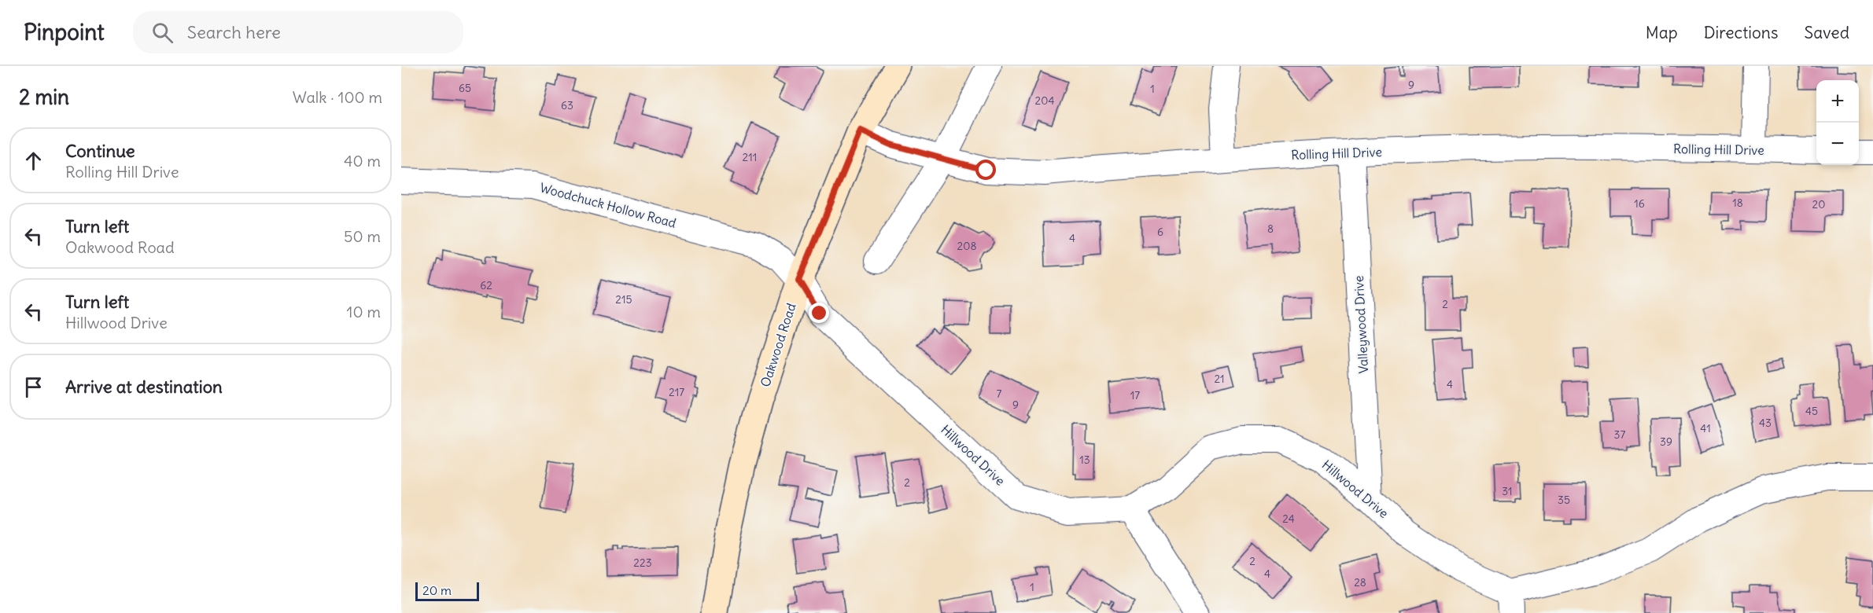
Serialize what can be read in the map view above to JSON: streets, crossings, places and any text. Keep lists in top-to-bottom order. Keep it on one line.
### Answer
{"streets":{"main road":["Oakwood Road"],"street":["Rolling Hill Drive","Woodchuck Hollow Road","Valleywood Drive","Hillwood Drive"]},"crossings":[["Rolling Hill Drive","Valleywood Drive"],["Rolling Hill Drive","Oakwood Road"],["Woodchuck Hollow Road","Oakwood Road"],["Woodchuck Hollow Road","Hillwood Drive"],["Valleywood Drive","Hillwood Drive"],["Oakwood Road","Hillwood Drive"]],"house_numbers":["9","65","1","204","63","211","18","16","20","8","6","4","208","62","215","2","21","4","217","7","17","9","45","43","41","37","39","13","2","31","35","24","2","223","4","28","1"],"scale_bar":"20 m","page":{"header":"Pinpoint","search":"Search here","nav":["Map","Directions","Saved"],"heading":["2 min","Walk · 100 m"],"map_buttons":["+","−"],"list":[["Continue","Rolling Hill Drive","40 m"],["Turn left","Oakwood Road","50 m"],["Turn left","Hillwood Drive","10 m"],"Arrive at destination"],"scale":"20 m"}}
